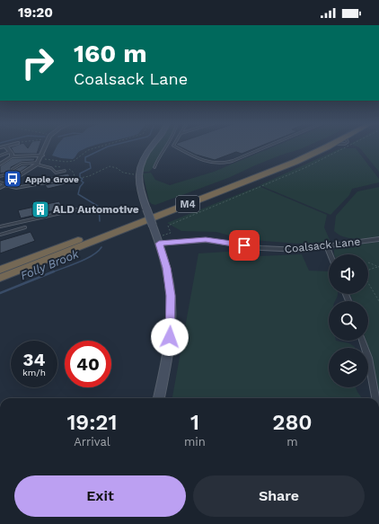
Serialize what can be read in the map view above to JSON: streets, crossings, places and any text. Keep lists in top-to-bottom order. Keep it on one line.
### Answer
{"streets":{"highway":["M4"],"street":["Coalsack Lane"]},"water":["Folly Brook"],"places":{"bus stop":["Apple Grove"],"building":["ALD Automotive"]},"page":{"status":"19:20","turn":["160 m","Coalsack Lane"],"speed":"34 km/h","limit":"40","eta":["19:21","Arrival","1","min","280","m"],"buttons":["Exit","Share"]}}
